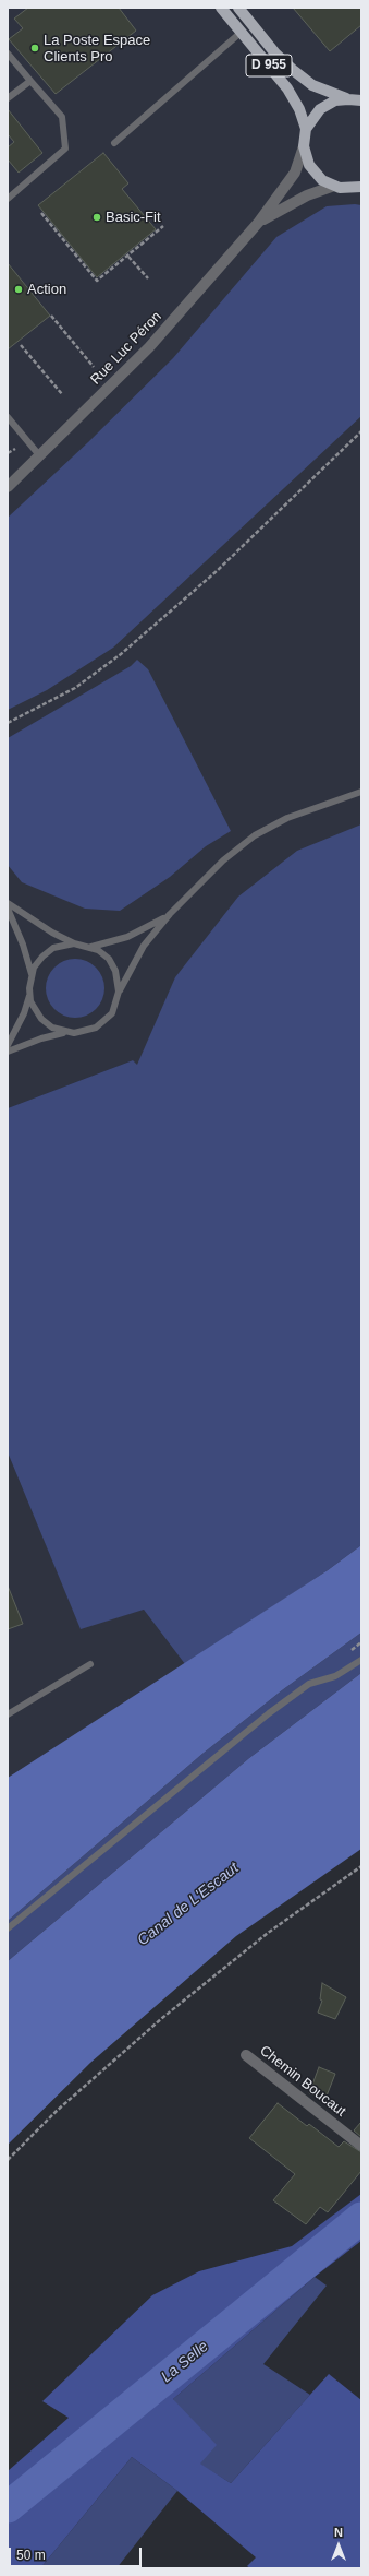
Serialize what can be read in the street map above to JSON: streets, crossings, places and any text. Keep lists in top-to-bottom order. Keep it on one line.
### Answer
{"streets":{"main road":["D 955"],"street":["Rue Luc Péron","Chemin Boucaut"]},"water":["Canal de L'Escaut","La Selle"],"places":["La Poste Espace Clients Pro","Basic-Fit","Action"],"scale_bar":"50 m","north":"top"}
